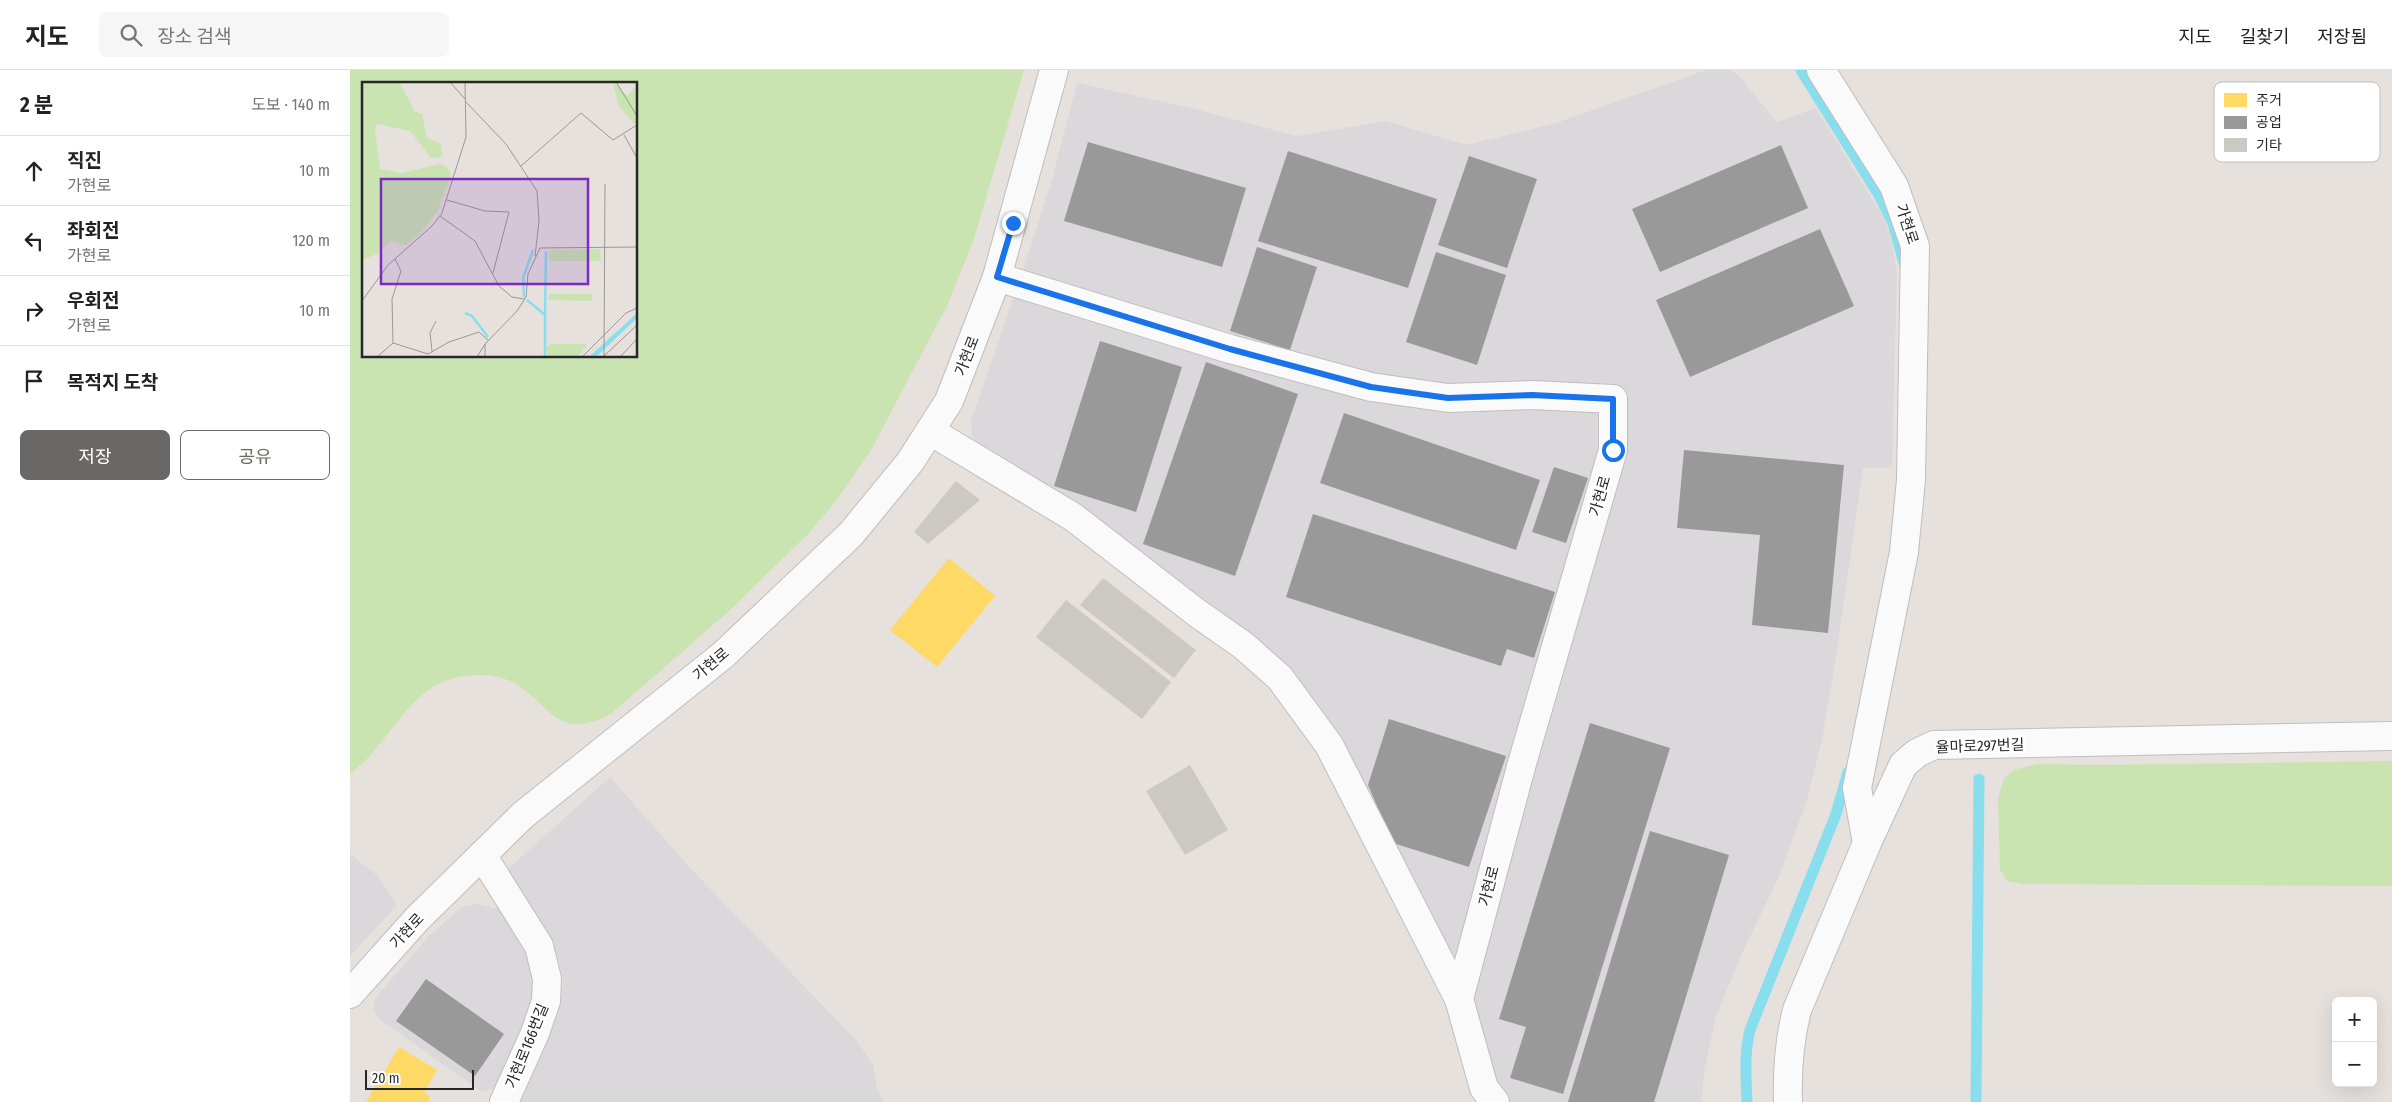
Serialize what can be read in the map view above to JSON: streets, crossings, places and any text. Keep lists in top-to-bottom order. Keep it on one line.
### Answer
{"streets":{"street":["가현로","율마로297번길","가현로166번길"]},"crossings":[["가현로","율마로297번길"],["가현로","가현로166번길"]],"legend":["주거","공업","기타"],"scale_bar":"20 m","page":{"header":"지도","search":"장소 검색","nav":["지도","길찾기","저장됨"],"heading":["2 분","도보 · 140 m"],"list":[["직진","가현로","10 m"],["좌회전","가현로","120 m"],["우회전","가현로","10 m"],"목적지 도착"],"buttons":["저장","공유"],"map_buttons":["+","−"],"scale":"20 m"}}
